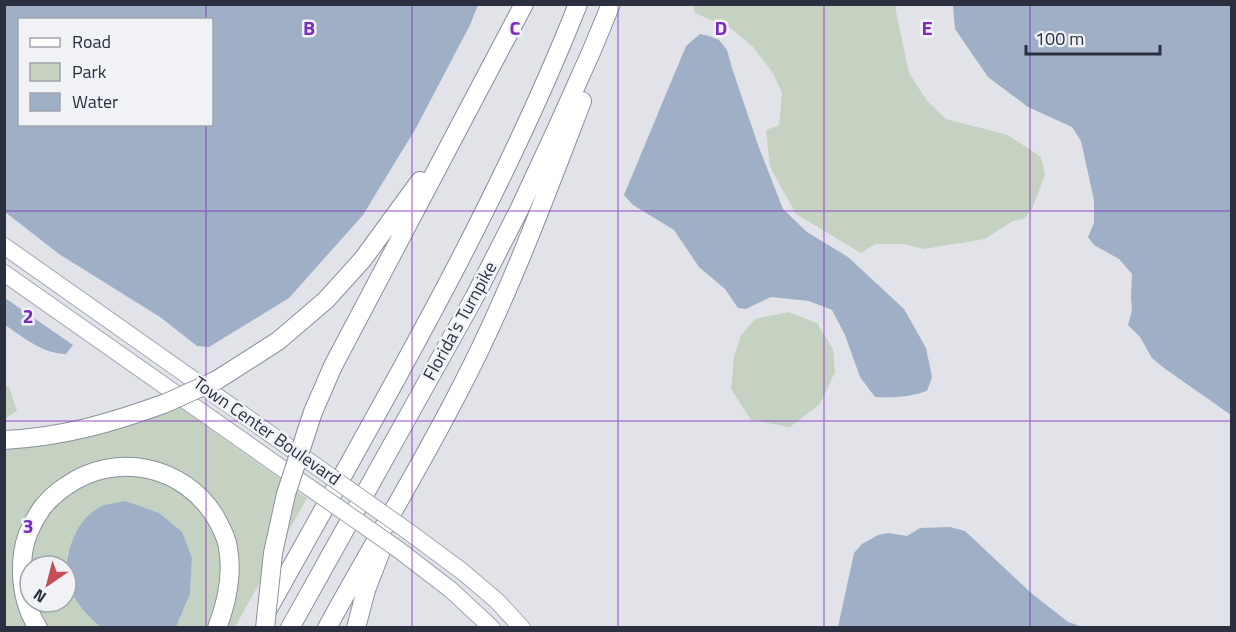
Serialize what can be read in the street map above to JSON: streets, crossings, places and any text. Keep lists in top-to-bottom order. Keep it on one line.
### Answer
{"streets":{"highway":["Florida's Turnpike"],"main road":["Town Center Boulevard"]},"legend":["Road","Park","Water"],"scale_bar":"100 m","north":"bottom left","grid":{"columns":["B","C","D","E"],"rows":["2","3"]}}
